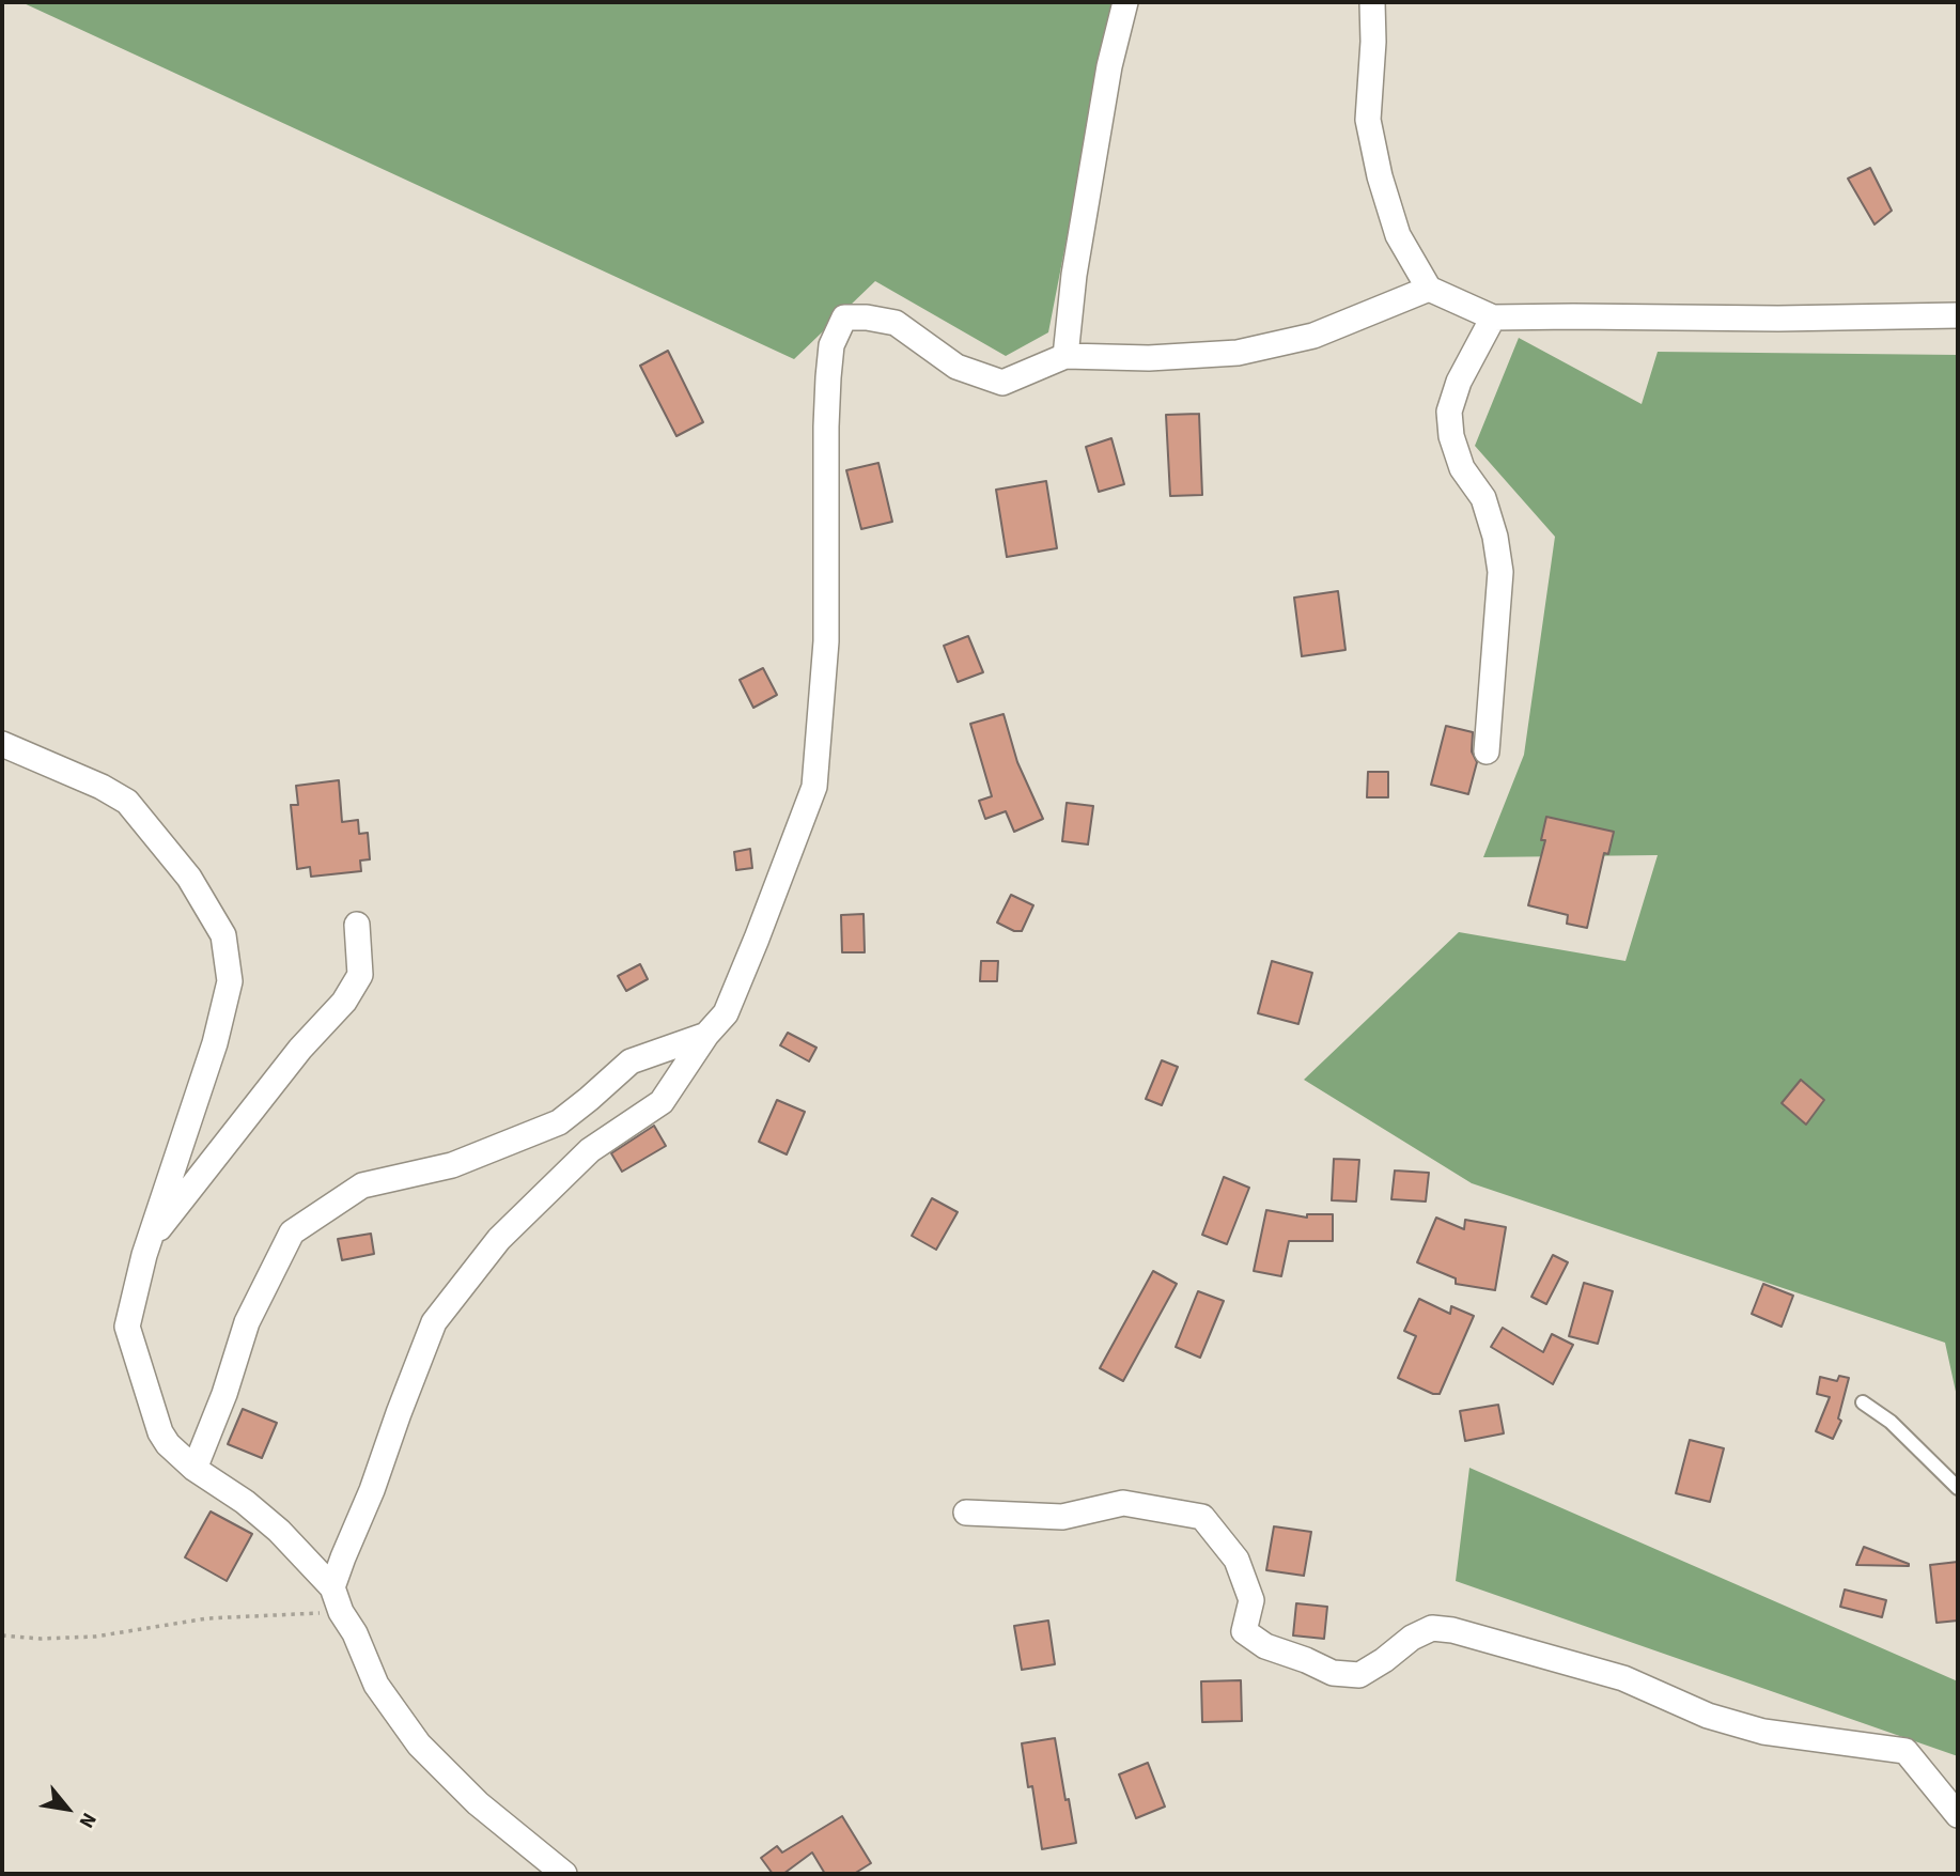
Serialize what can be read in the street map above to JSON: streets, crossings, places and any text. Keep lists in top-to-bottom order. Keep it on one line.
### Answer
{"north":"bottom right"}
